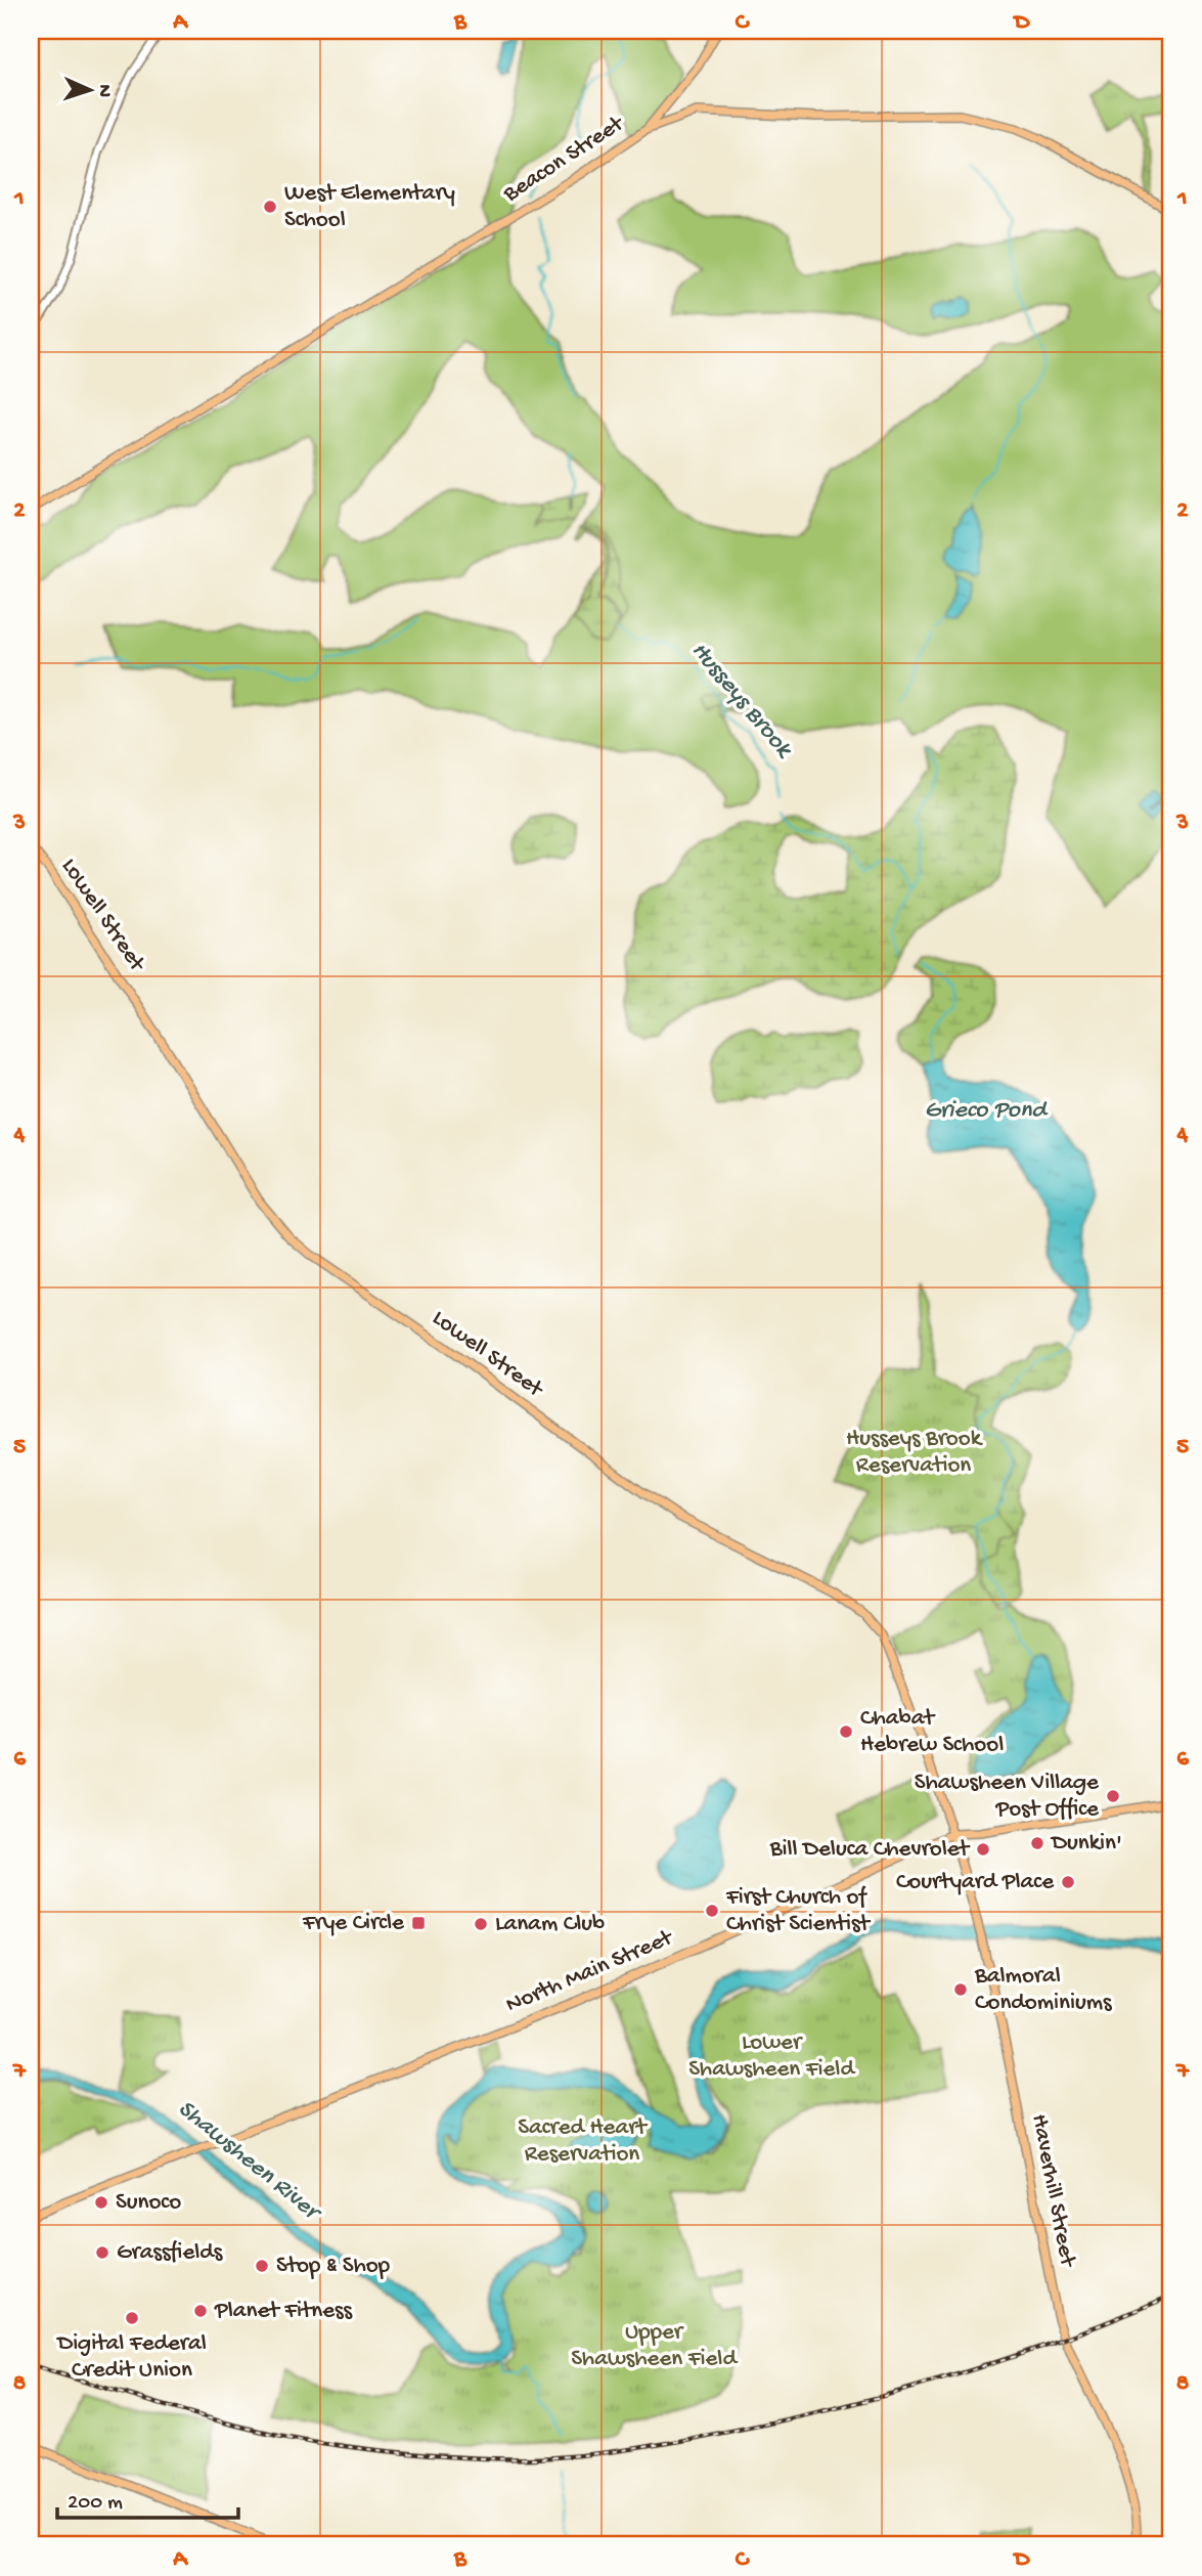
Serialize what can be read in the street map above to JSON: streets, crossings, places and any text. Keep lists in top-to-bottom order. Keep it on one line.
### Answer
{"streets":{"main road":["Beacon Street","Lowell Street","North Main Street","Haverhill Street"]},"crossings":[["Lowell Street","North Main Street"],["Lowell Street","Haverhill Street"],["North Main Street","Haverhill Street"]],"water":["Husseys Brook","Grieco Pond","Shawsheen River"],"parks":["Husseys Brook Reservation","Lower Shawsheen Field","Sacred Heart Reservation","Upper Shawsheen Field"],"places":{"other":["West Elementary School","Chabat Hebrew School","Shawsheen Village Post Office","Dunkin'","Bill Deluca Chevrolet","Courtyard Place","First Church of Christ Scientist","Lanam Club","Balmoral Condominiums","Sunoco","Grassfields","Stop & Shop","Planet Fitness","Digital Federal Credit Union"],"transit":["Frye Circle"]},"scale_bar":"200 m","north":"right","grid":{"columns":["A","B","C","D"],"rows":["1","2","3","4","5","6","7","8"]}}
